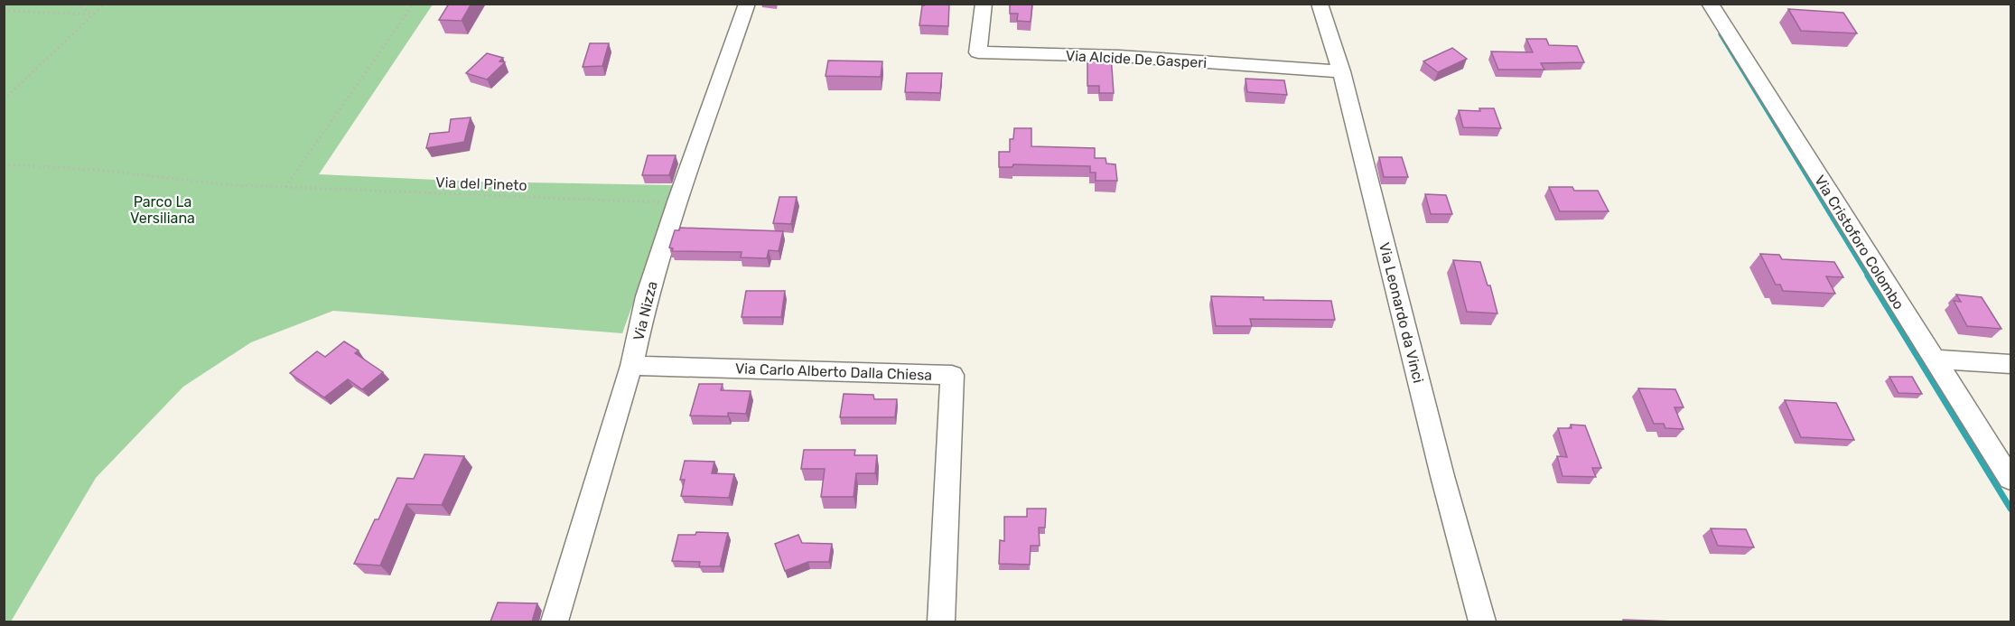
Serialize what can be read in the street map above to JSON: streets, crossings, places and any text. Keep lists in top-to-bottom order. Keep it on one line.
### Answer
{"streets":{"street":["Via Alcide De Gasperi","Via Cristoforo Colombo","Via Nizza","Via Leonardo da Vinci","Via Carlo Alberto Dalla Chiesa"],"path":["Via del Pineto"]},"crossings":[["Via Alcide De Gasperi","Via Leonardo da Vinci"],["Via del Pineto","Via Nizza"],["Via Nizza","Via Carlo Alberto Dalla Chiesa"]],"parks":["Parco La Versiliana"]}
